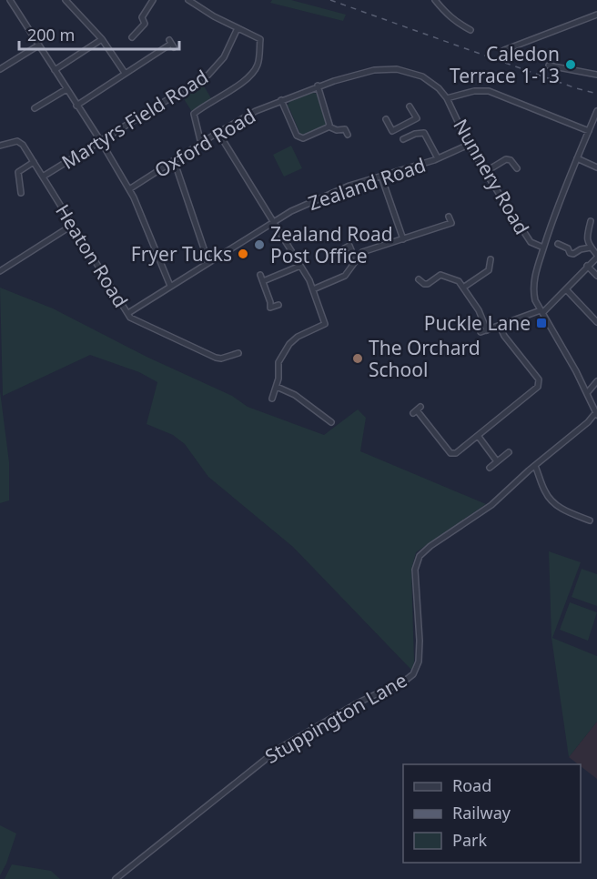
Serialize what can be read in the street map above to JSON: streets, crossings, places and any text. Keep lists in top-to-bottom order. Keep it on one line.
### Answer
{"streets":{"street":["Martyrs Field Road","Oxford Road","Nunnery Road","Zealand Road","Heaton Road","Stuppington Lane"]},"crossings":[["Martyrs Field Road","Heaton Road"],["Oxford Road","Nunnery Road"],["Nunnery Road","Zealand Road"],["Zealand Road","Heaton Road"]],"places":{"other":["Caledon Terrace 1-13","Zealand Road Post Office","Fryer Tucks","The Orchard School"],"transit":["Puckle Lane"]},"legend":["Road","Railway","Park"],"scale_bar":"200 m"}
